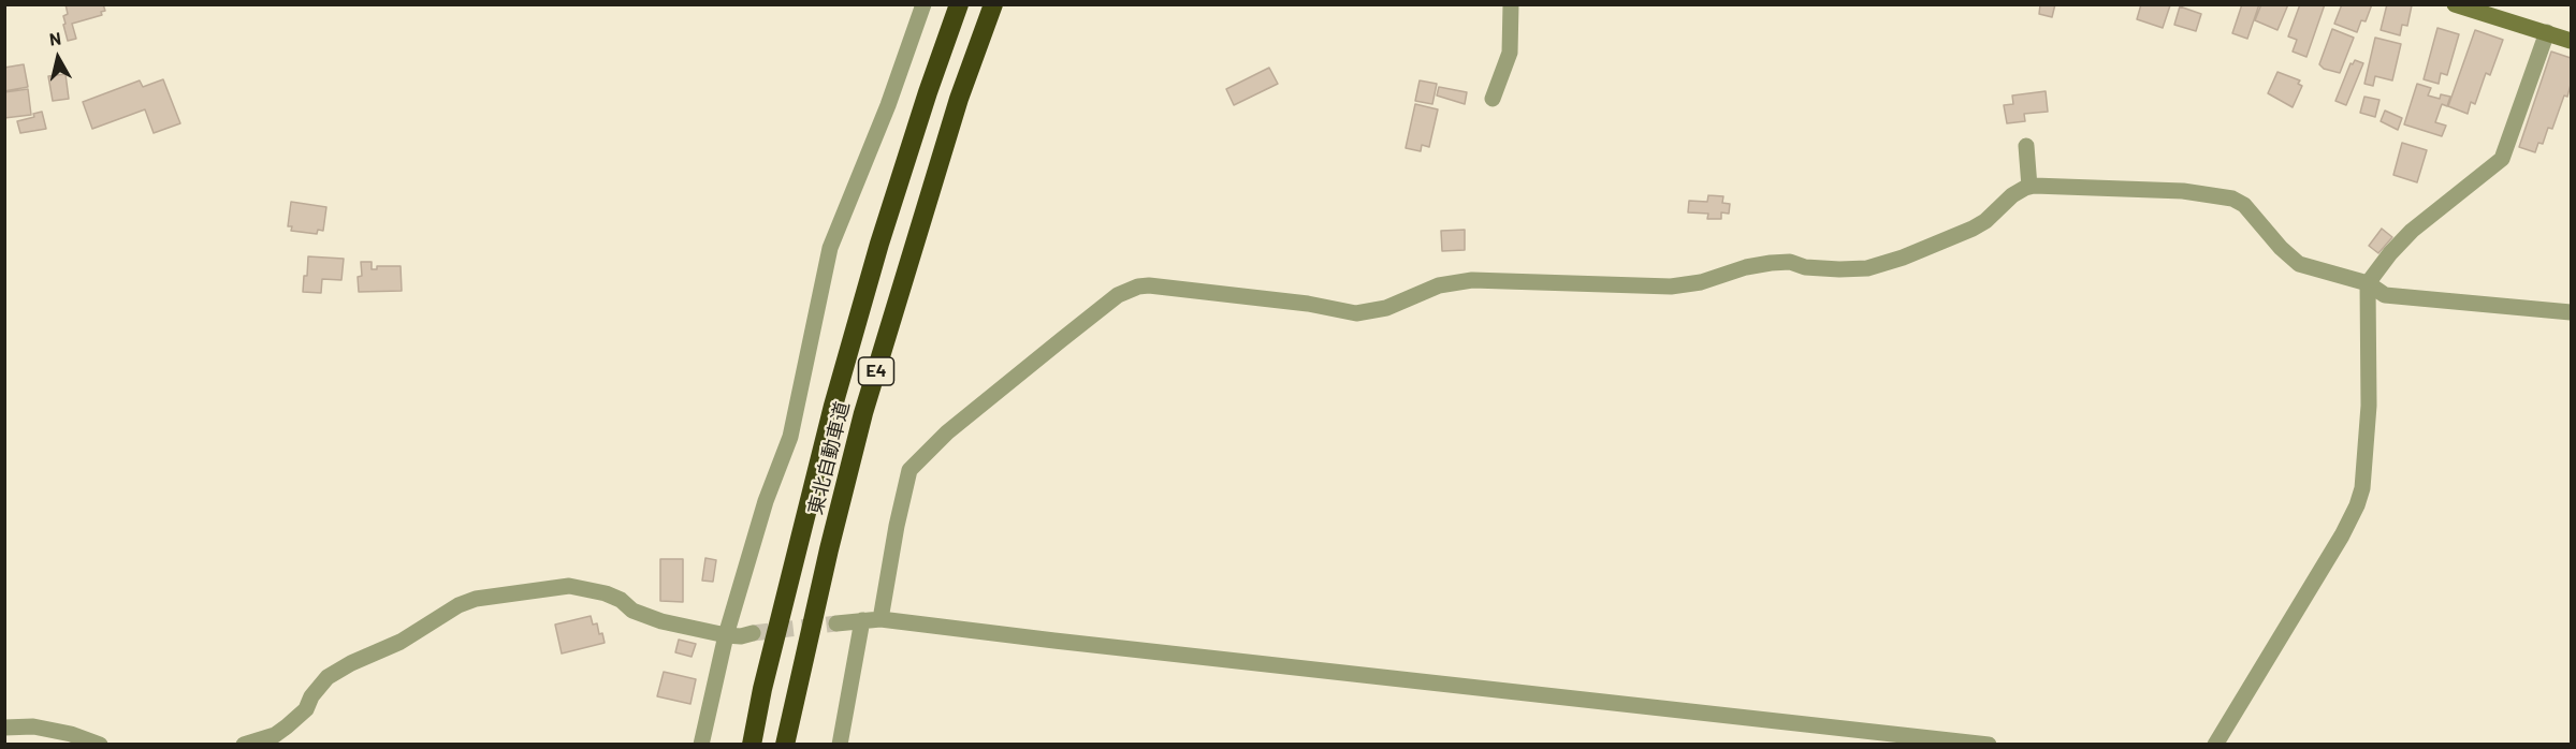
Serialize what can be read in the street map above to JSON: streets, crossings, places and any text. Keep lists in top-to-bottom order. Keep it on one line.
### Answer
{"streets":{"highway":["E4","東北自動車道"]},"north":"top"}
